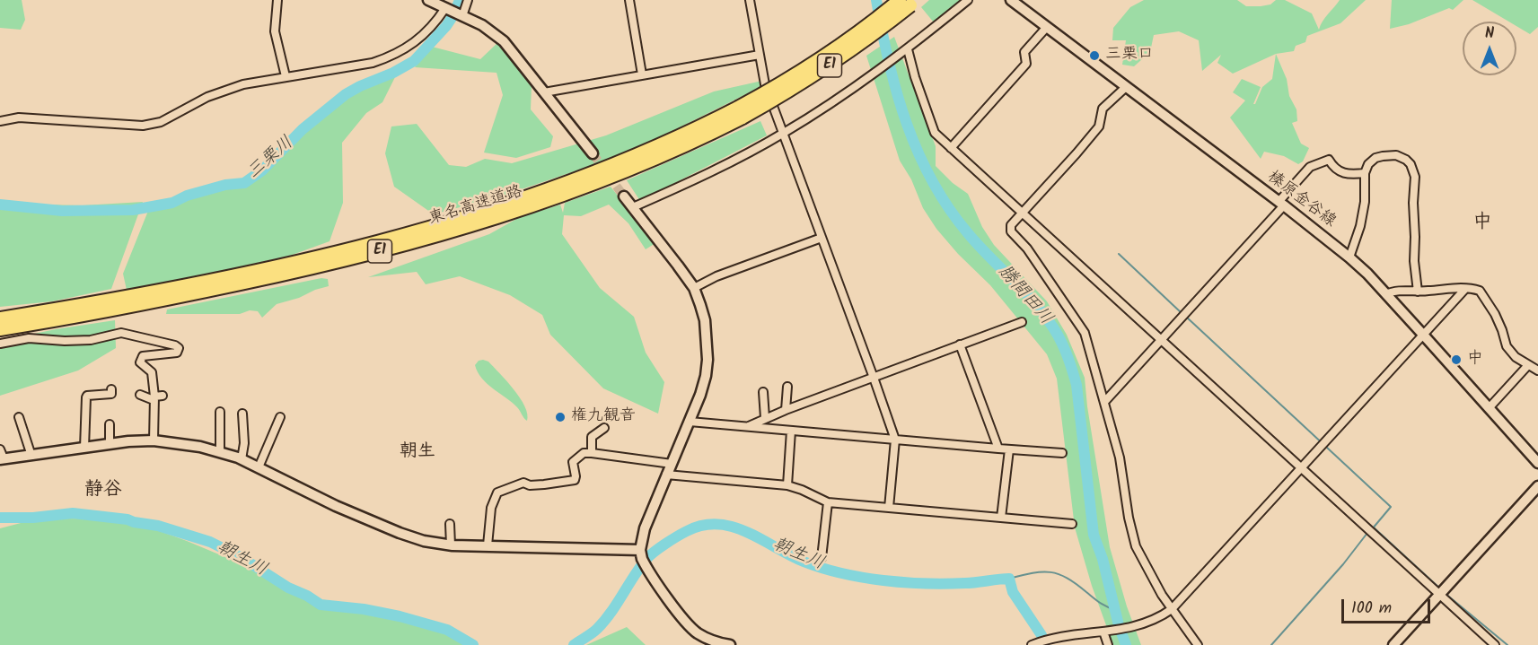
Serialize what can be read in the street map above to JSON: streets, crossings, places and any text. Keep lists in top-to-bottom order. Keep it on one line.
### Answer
{"streets":{"highway":["E1","東名高速道路"],"street":["榛原金谷線"]},"districts":["中","朝生","静谷"],"water":["三栗川","勝間田川","朝生川"],"places":["三栗口","中","権九観音"],"scale_bar":"100 m","north":"top"}
